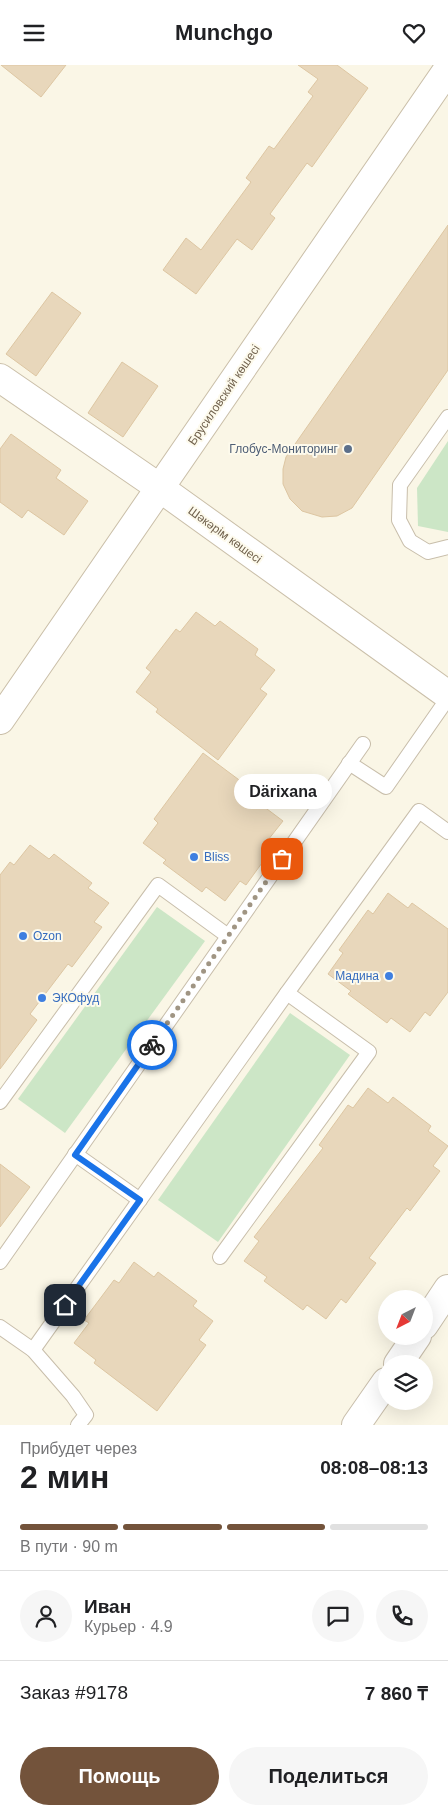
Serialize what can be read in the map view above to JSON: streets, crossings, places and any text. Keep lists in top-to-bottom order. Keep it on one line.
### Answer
{"streets":{"street":["Брусиловский көшесі","Шәкәрім көшесі"]},"crossings":[["Брусиловский көшесі","Шәкәрім көшесі"]],"places":["Глобус-Мониторинг","Bliss","Därixana","Ozon","Мадина","ЭКОфуд"],"north":"bottom left","page":{"header":"Munchgo","bubble":"Därixana","heading":["2 мин","Прибудет через","08:08–08:13"],"panel":["Иван","Курьер · 4.9","Заказ #9178","7 860 ₸"],"bar":"В пути · 90 m","buttons":["Помощь","Поделиться"]}}
